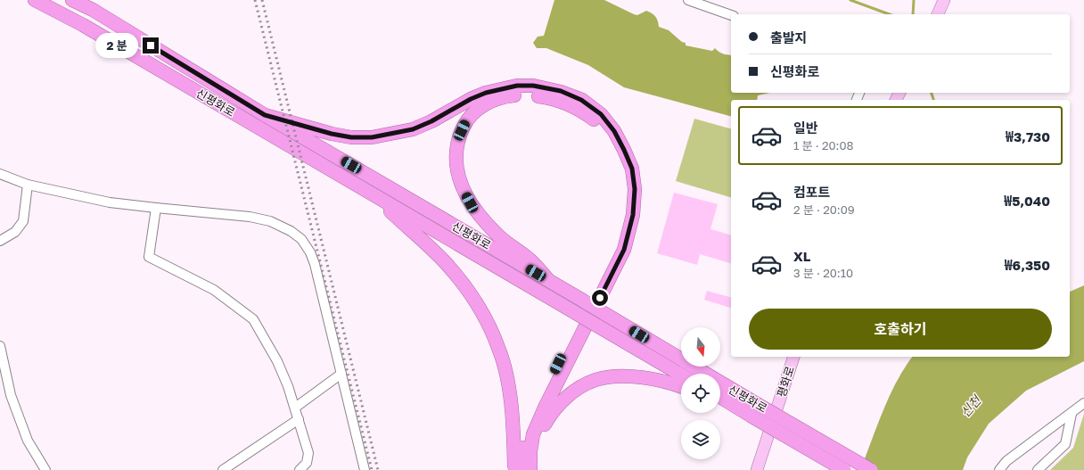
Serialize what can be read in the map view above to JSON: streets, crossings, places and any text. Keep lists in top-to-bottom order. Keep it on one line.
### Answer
{"streets":{"highway":["신평화로"],"main road":["평화로"]},"water":["신천"],"north":"bottom","page":{"banner":["출발지","신평화로"],"bubble":"2 분","list":[{"name":"일반","note":"1 분 · 20:08","value":"₩3,730"},{"name":"컴포트","note":"2 분 · 20:09","value":"₩5,040"},{"name":"XL","note":"3 분 · 20:10","value":"₩6,350"}],"buttons":"호출하기"}}
